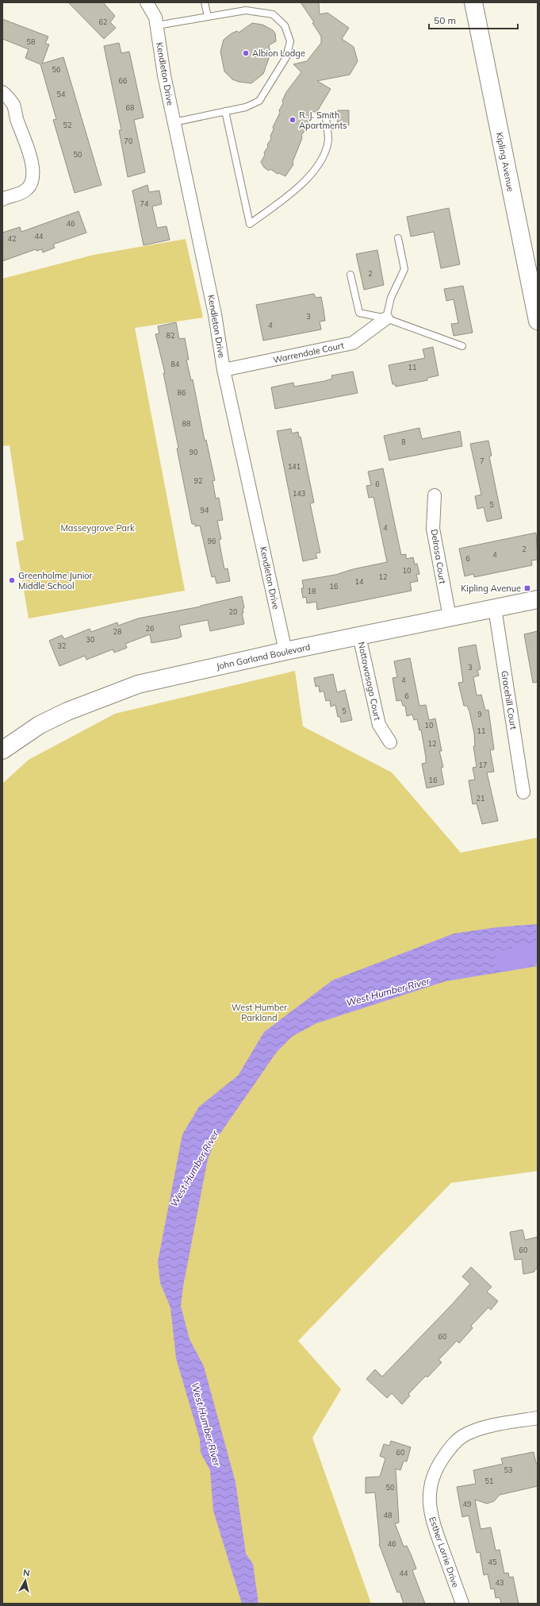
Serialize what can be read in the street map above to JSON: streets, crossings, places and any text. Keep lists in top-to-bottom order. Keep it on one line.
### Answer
{"streets":{"street":["Kendleton Drive","Kipling Avenue","Warrendale Court","Delrosa Court","John Garland Boulevard","Nottawasaga Court","Gracehill Court","Esther Lorrie Drive"]},"crossings":[["Kendleton Drive","Warrendale Court"],["Kendleton Drive","John Garland Boulevard"],["Delrosa Court","John Garland Boulevard"],["John Garland Boulevard","Nottawasaga Court"],["John Garland Boulevard","Gracehill Court"]],"water":["West Humber River"],"parks":["Masseygrove Park","West Humber Parkland"],"places":{"other":["Albion Lodge","R. J. Smith Apartments","Greenholme Junior Middle School"],"transit":["Kipling Avenue"]},"house_numbers":["62","58","56","66","54","68","52","70","50","74","46","44","42","2","3","4","82","84","11","86","88","8","90","7","141","92","6","143","5","94","4","96","2","4","6","10","12","14","16","18","20","26","28","30","32","3","4","6","5","9","10","11","12","17","16","21","60","60","60","53","51","50","49","48","46","45","44","43"],"scale_bar":"50 m","north":"top"}
